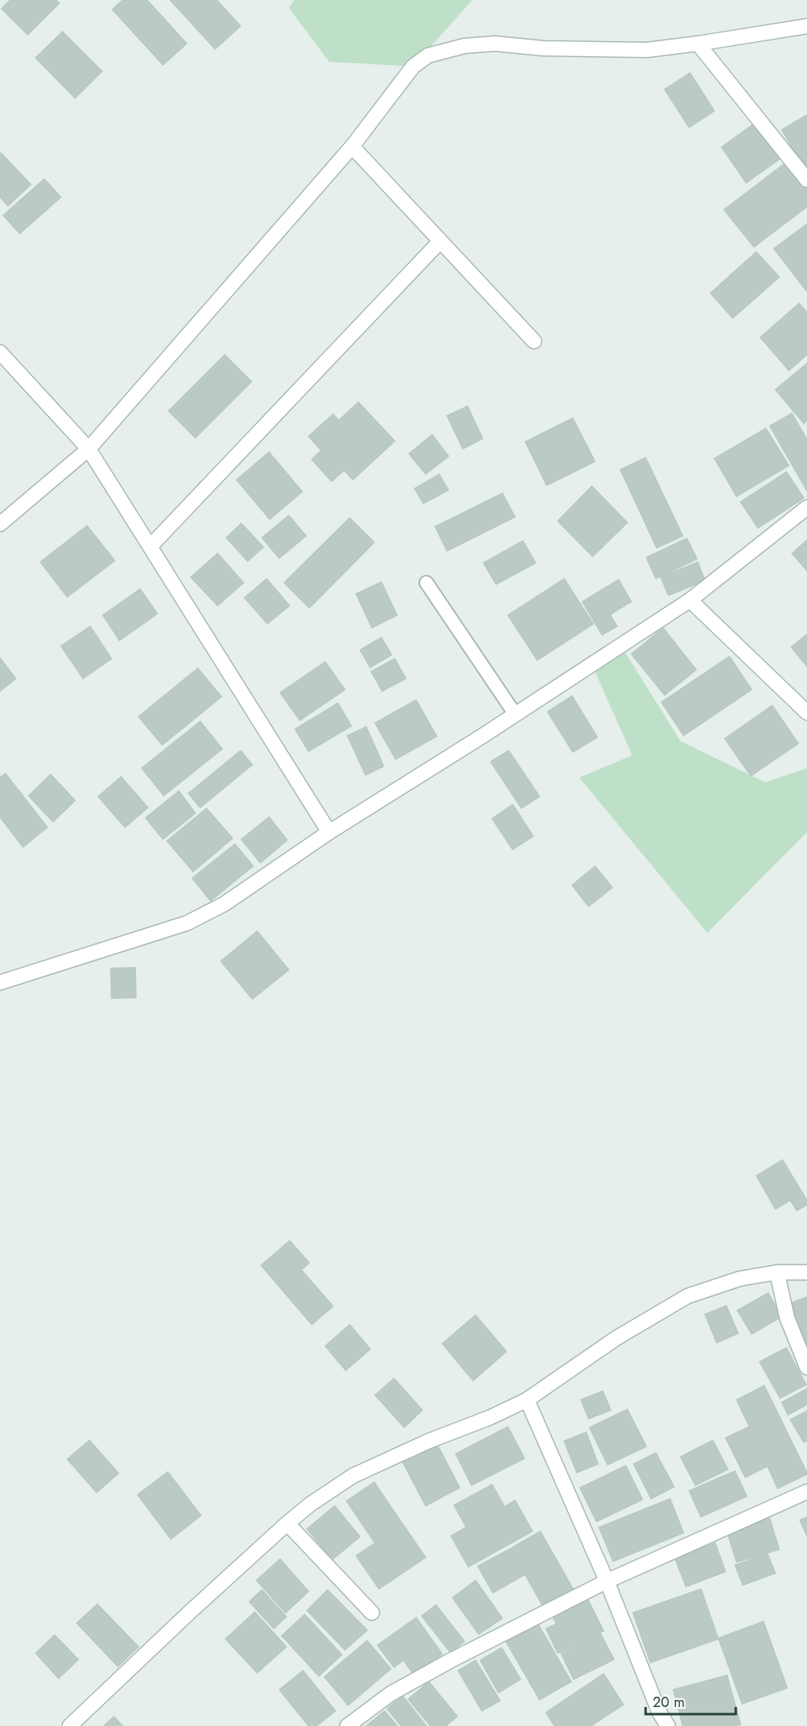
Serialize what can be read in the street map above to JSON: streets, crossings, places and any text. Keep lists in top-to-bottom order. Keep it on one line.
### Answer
{"scale_bar":"20 m"}
